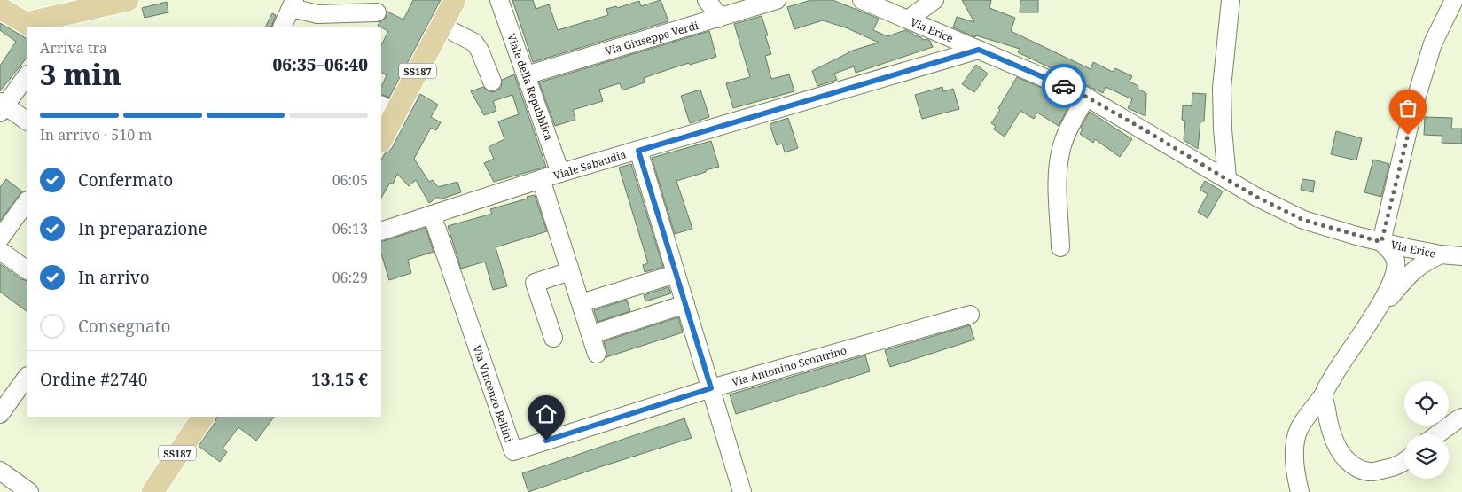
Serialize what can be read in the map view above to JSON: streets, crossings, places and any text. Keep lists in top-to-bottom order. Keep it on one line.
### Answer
{"streets":{"main road":["SS187"],"street":["Via Erice","Via Giuseppe Verdi","Viale della Repubblica","Viale Sabaudia","Via Antonino Scontrino","Via Vincenzo Bellini"]},"crossings":[["Via Erice","Viale Sabaudia"],["Via Giuseppe Verdi","Viale della Repubblica"],["Viale della Repubblica","Viale Sabaudia"],["Viale Sabaudia","Via Vincenzo Bellini"],["Via Antonino Scontrino","Via Vincenzo Bellini"]],"page":{"heading":["3 min","Arriva tra","06:35–06:40"],"panel":["Ordine #2740","13.15 €"],"bar":"In arrivo · 510 m","list":[["Confermato","06:05"],["In preparazione","06:13"],["In arrivo","06:29"],"Consegnato"]}}
